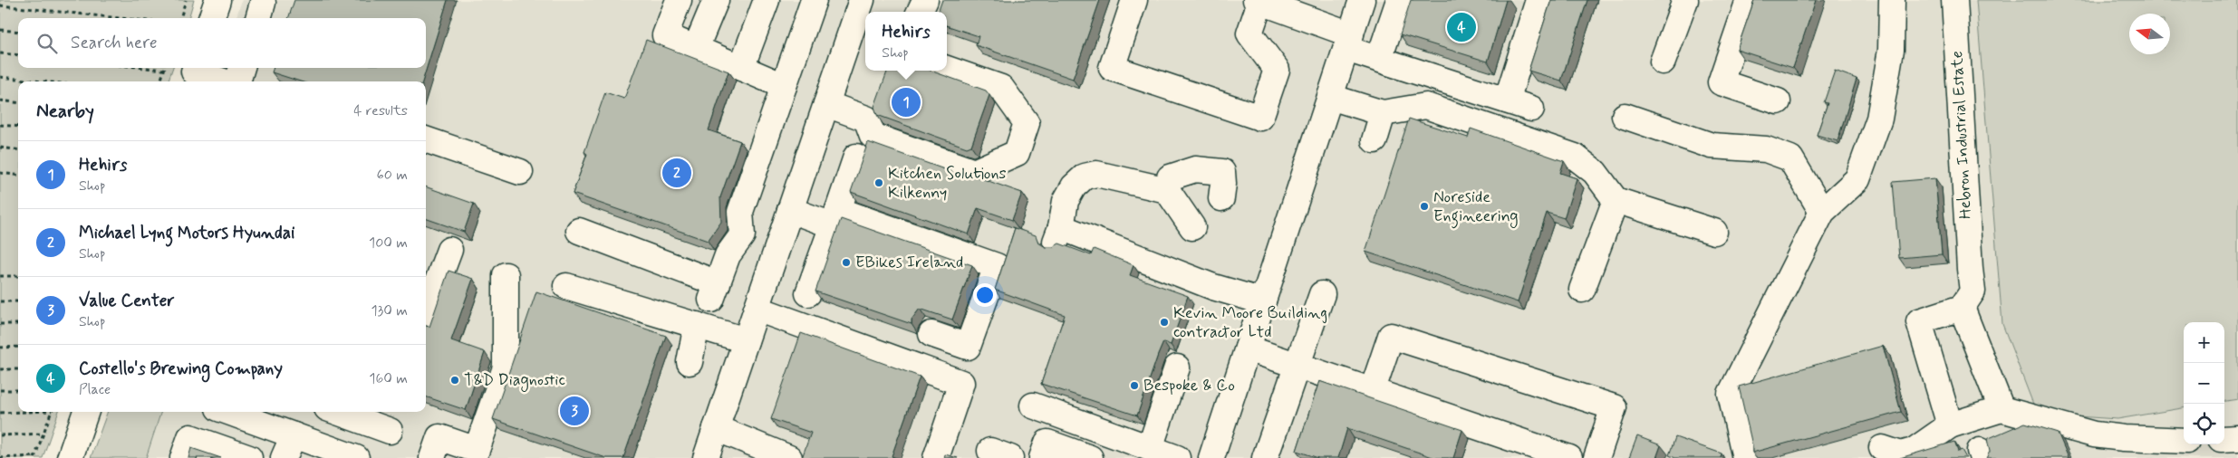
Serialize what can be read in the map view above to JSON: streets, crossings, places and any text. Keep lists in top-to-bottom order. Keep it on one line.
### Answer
{"streets":{"street":["Hebron Industrial Estate"]},"places":["Kitchen Solutions Kilkenny","Noreside Engineering","EBikes Ireland","Kevin Moore Building contractor Ltd","T&D Diagnostic","Bespoke & Co"],"north":"left","page":{"pins":["4","1","2","3"],"popup":["Hehirs","Shop"],"search":"Search here","heading":["Nearby","4 results"],"list":[{"mark":"1","name":"Hehirs","note":"Shop","value":"60 m"},{"mark":"2","name":"Michael Lyng Motors Hyundai","note":"Shop","value":"100 m"},{"mark":"3","name":"Value Center","note":"Shop","value":"130 m"},{"mark":"4","name":"Costello's Brewing Company","note":"Place","value":"160 m"}],"map_buttons":["+","−"]}}
